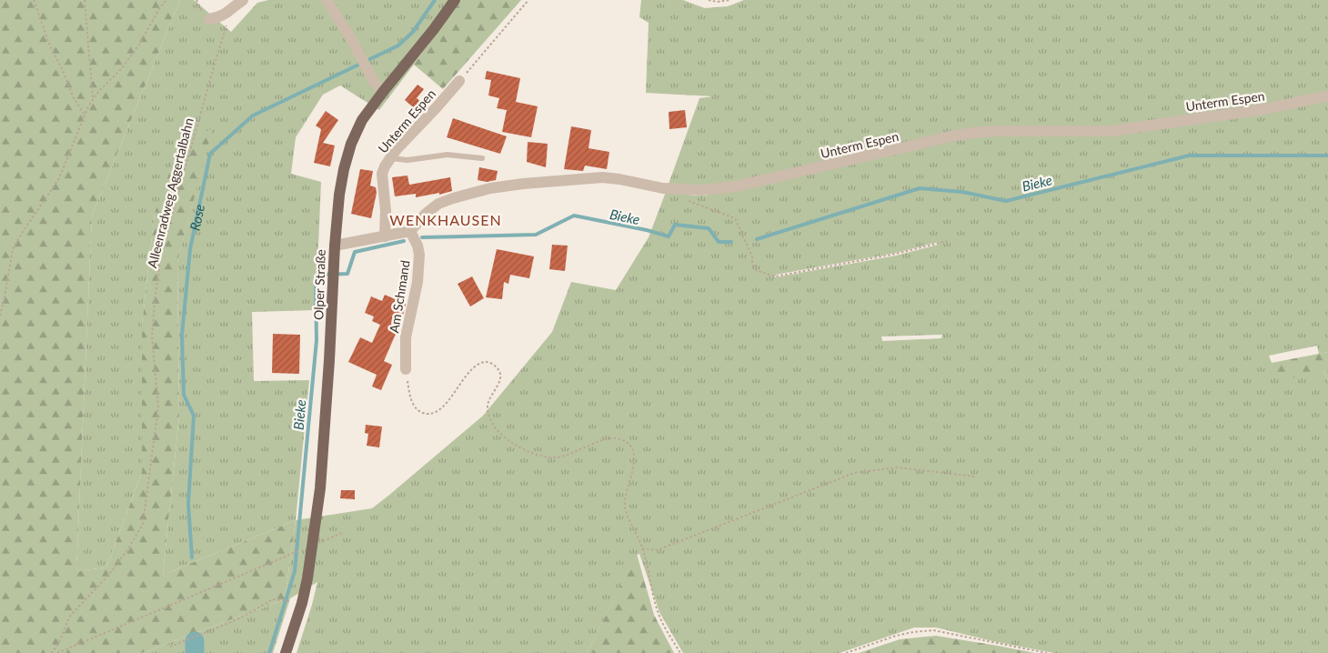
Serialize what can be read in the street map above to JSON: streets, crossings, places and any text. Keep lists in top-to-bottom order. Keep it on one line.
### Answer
{"streets":{"main road":["Olper Straße"],"street":["Unterm Espen","Am Schmand"],"path":["Alleenradweg Aggertalbahn"]},"crossings":[["Unterm Espen","Am Schmand"]],"districts":["WENKHAUSEN"],"water":["Bieke","Rose"]}
